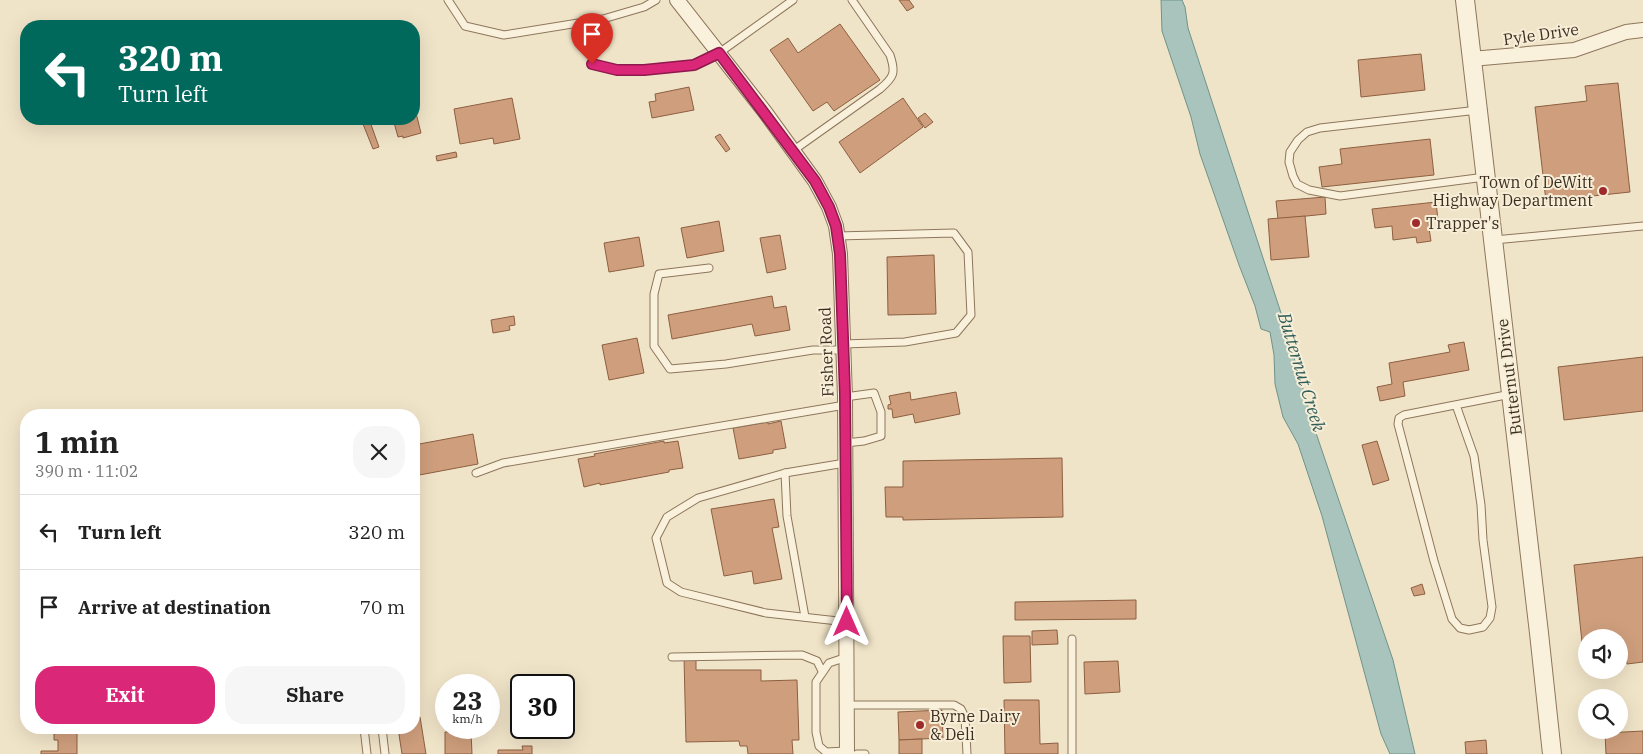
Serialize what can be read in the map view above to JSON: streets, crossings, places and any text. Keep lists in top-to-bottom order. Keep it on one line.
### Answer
{"streets":{"street":["Pyle Drive","Fisher Road","Butternut Drive"]},"crossings":[["Pyle Drive","Butternut Drive"]],"water":["Butternut Creek"],"places":["Town of DeWitt Highway Department","Trapper's","Byrne Dairy & Deli"],"page":{"turn":["320 m","Turn left"],"heading":["1 min","390 m · 11:02"],"list":[{"name":"Turn left","value":"320 m"},{"name":"Arrive at destination","value":"70 m"}],"buttons":["Exit","Share"],"speed":"23 km/h","limit":"30"}}
